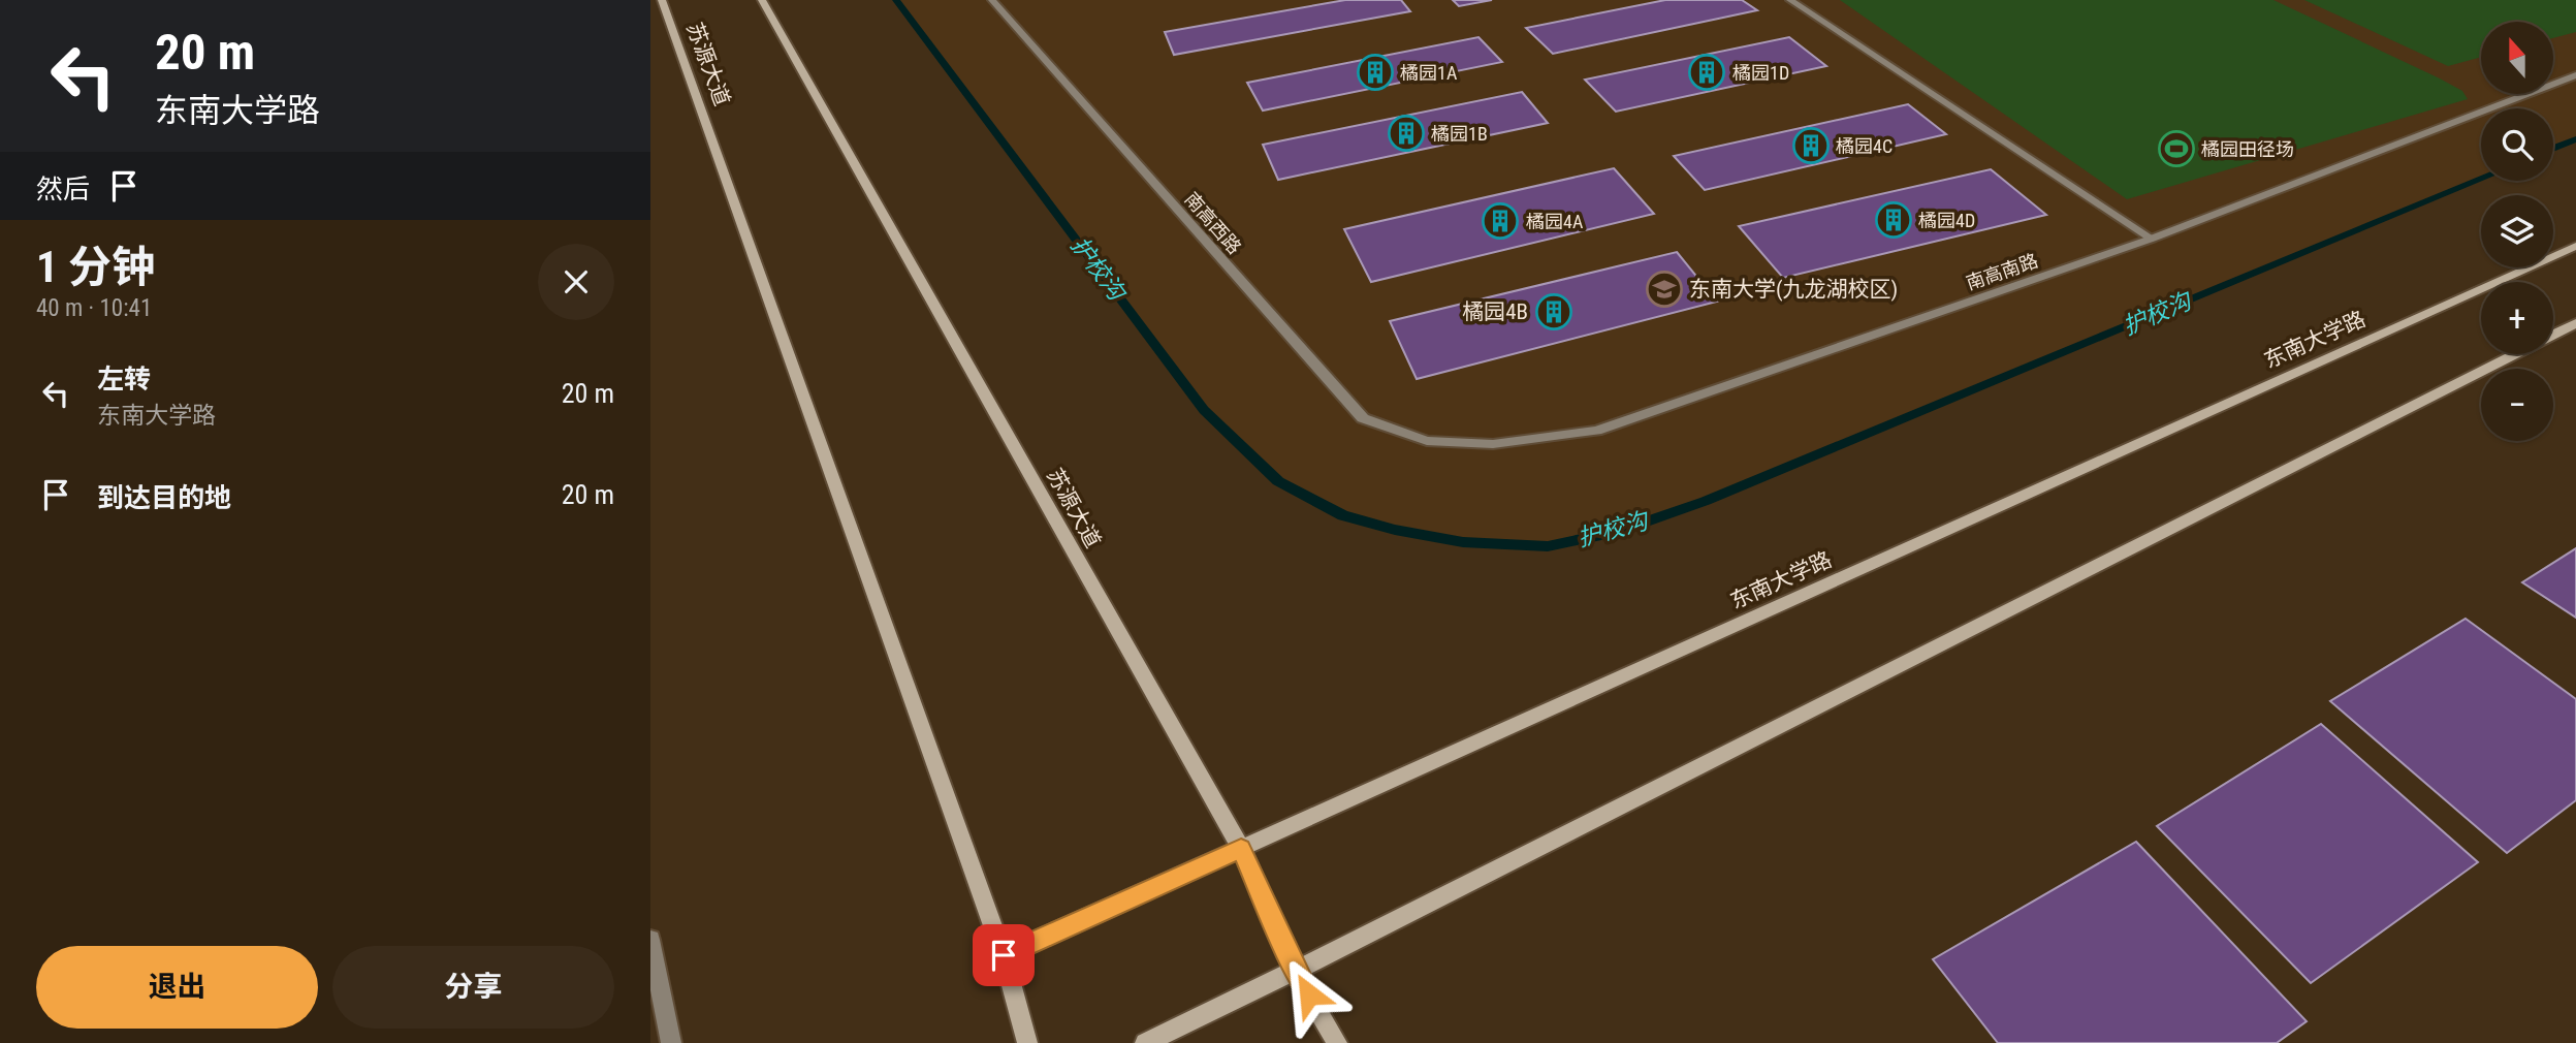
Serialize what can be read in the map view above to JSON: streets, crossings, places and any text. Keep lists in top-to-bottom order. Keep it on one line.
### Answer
{"streets":{"main road":["苏源大道","东南大学路"],"street":["南高西路","南高南路"]},"crossings":[["苏源大道","东南大学路"],["南高西路","南高南路"]],"water":["护校沟"],"places":{"building":["橘园1A","橘园1D","橘园1B","橘园4C","橘园4D","橘园4A","橘园4B"],"sports":["橘园田径场"],"school or university":["东南大学(九龙湖校区)"]},"north":"top","page":{"turn":["20 m","东南大学路"],"map_buttons":["+","−"],"then":"然后","heading":["1 分钟","40 m · 10:41"],"list":[{"name":"左转","note":"东南大学路","value":"20 m"},{"name":"到达目的地","value":"20 m"}],"buttons":["退出","分享"]}}
